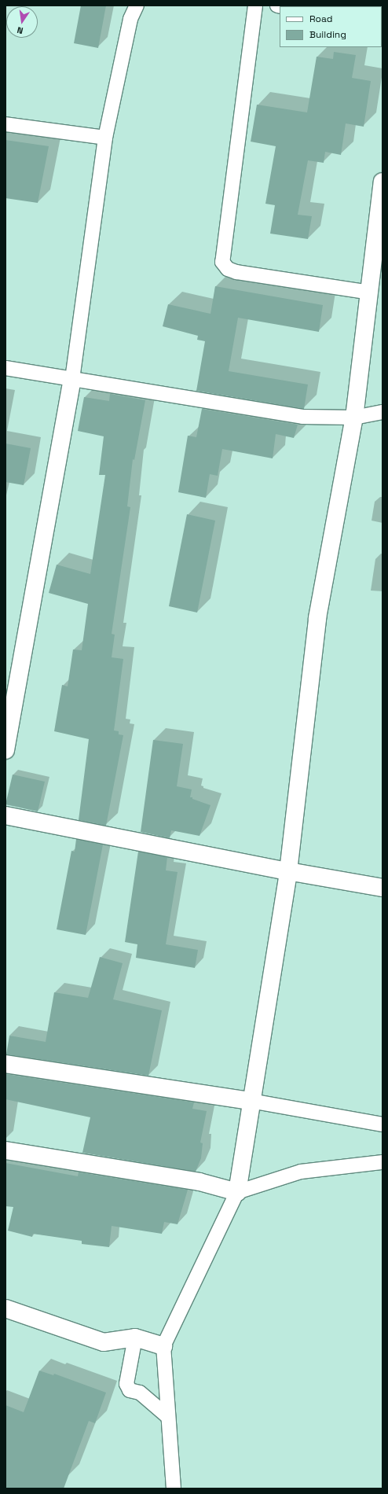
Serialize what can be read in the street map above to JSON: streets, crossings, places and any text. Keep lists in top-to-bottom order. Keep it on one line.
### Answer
{"legend":["Road","Building"],"north":"bottom"}
